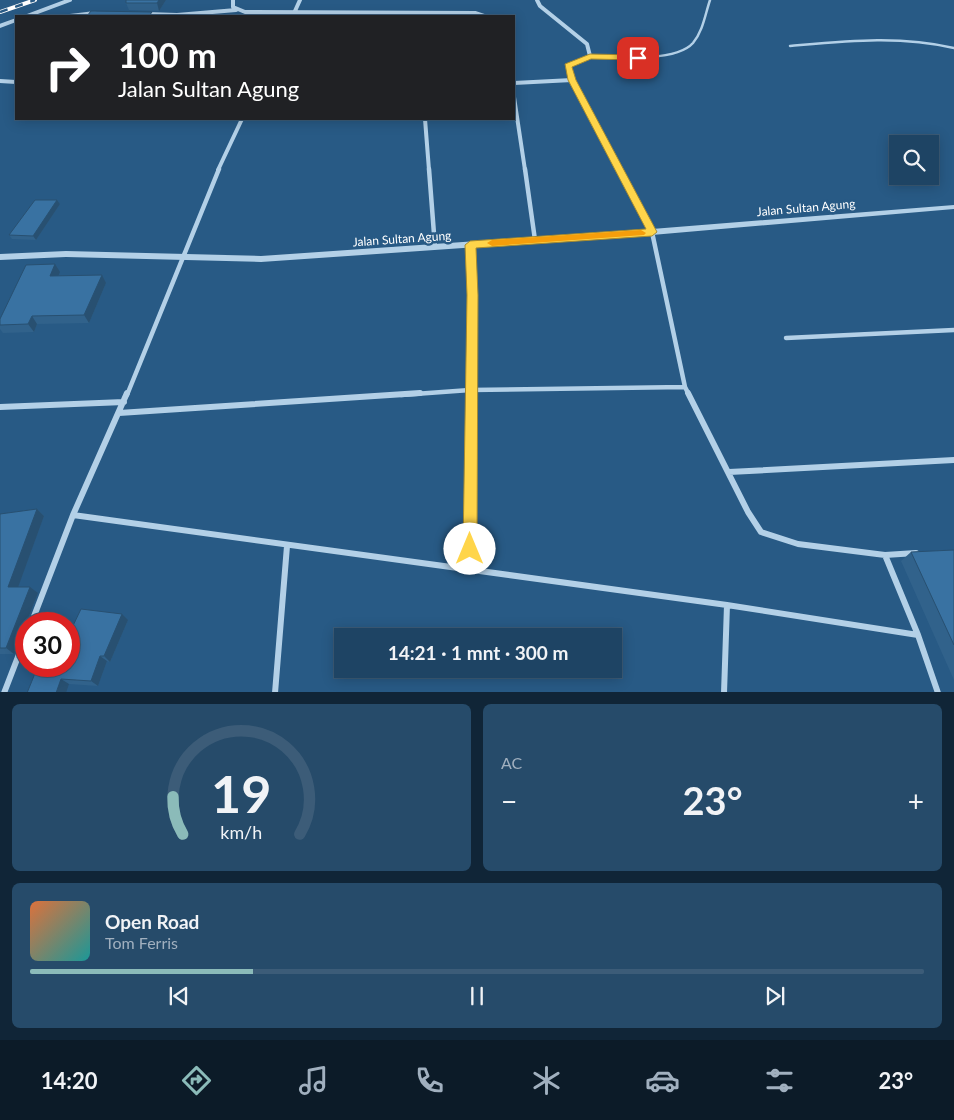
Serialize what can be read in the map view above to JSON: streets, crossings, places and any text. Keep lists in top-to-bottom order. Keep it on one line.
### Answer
{"streets":{"street":["Jalan Sultan Agung"]},"page":{"turn":["100 m","Jalan Sultan Agung"],"limit":"30","trip":"14:21 · 1 mnt · 300 m","tile":"AC","heat":["−","23°","+"],"song":["Open Road","Tom Ferris"],"tabs":["14:20","23°"],"gauge":["19","km/h"]}}
